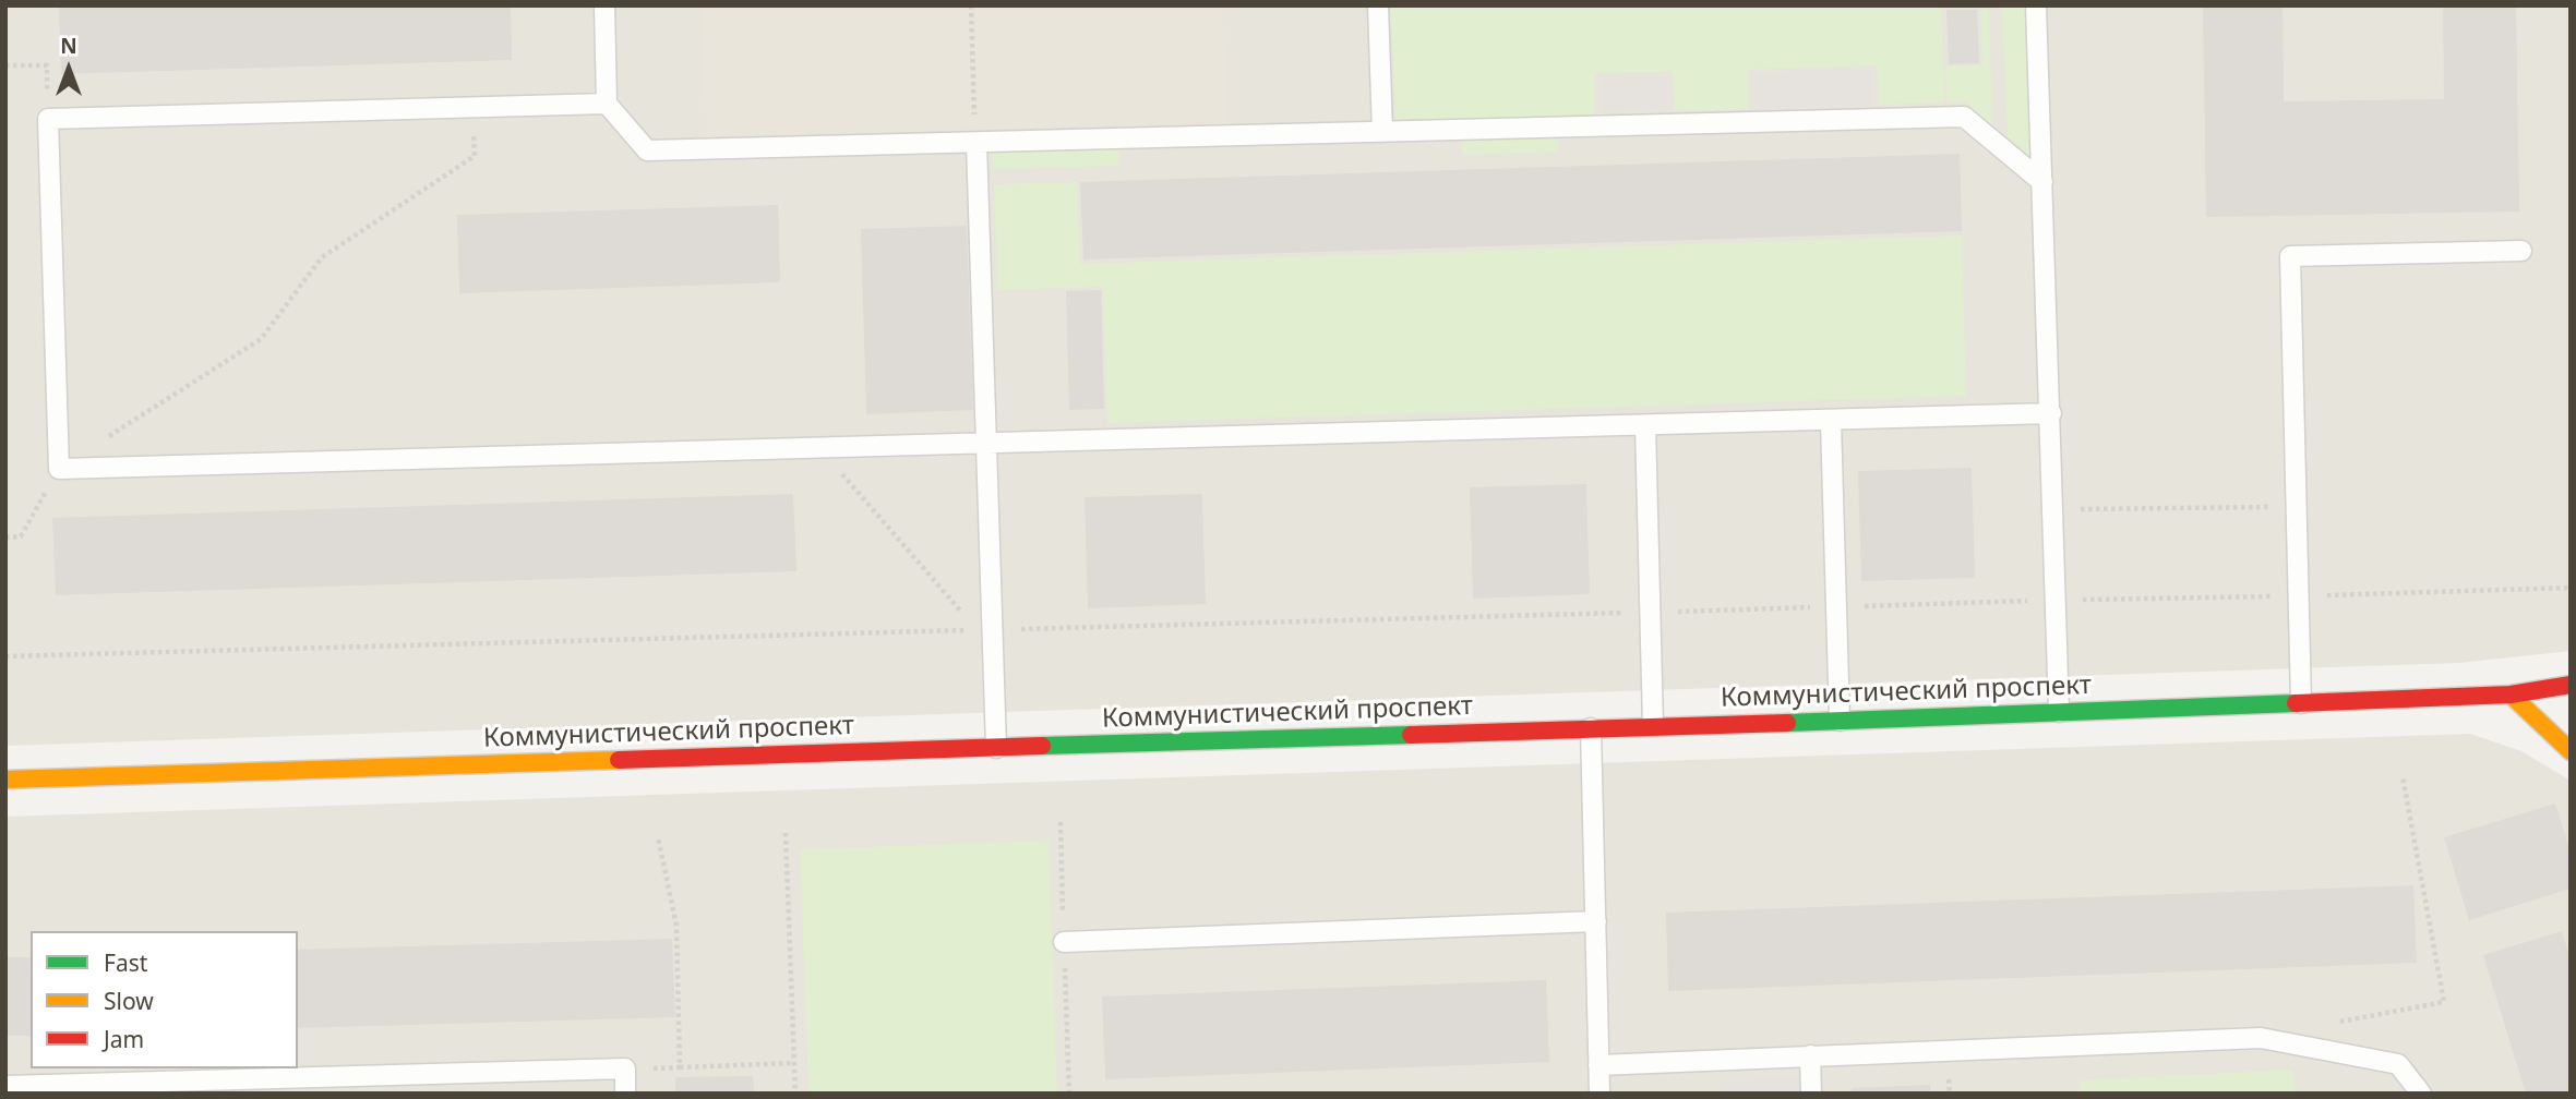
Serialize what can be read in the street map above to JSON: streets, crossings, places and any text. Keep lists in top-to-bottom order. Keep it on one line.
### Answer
{"streets":{"main road":["Коммунистический проспект"]},"legend":["Fast","Slow","Jam"],"north":"top"}
